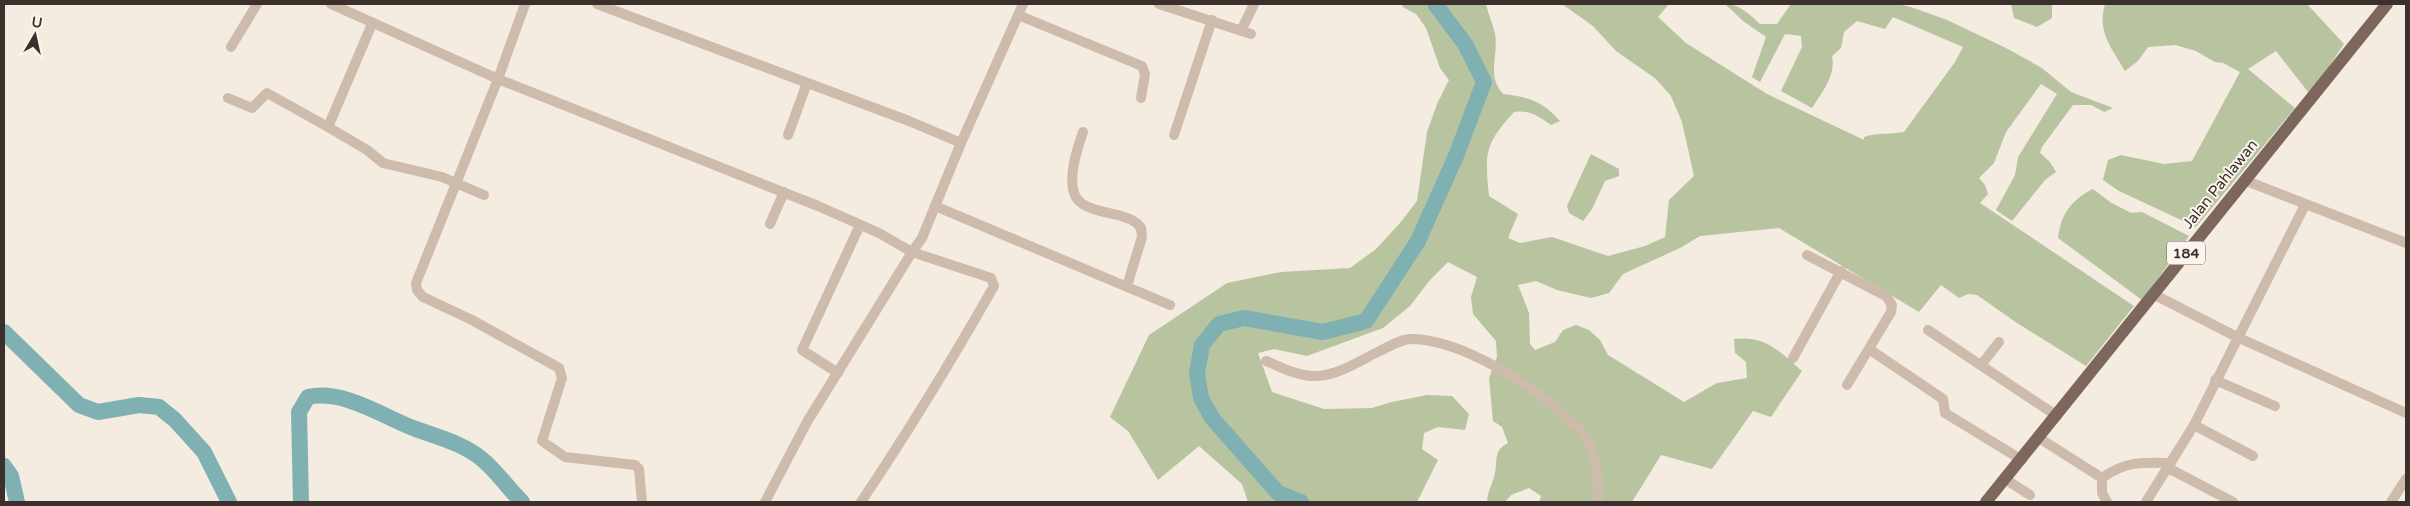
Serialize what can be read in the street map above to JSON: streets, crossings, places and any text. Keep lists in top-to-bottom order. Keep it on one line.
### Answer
{"streets":{"main road":["Jalan Pahlawan","184"]},"north":"top"}
